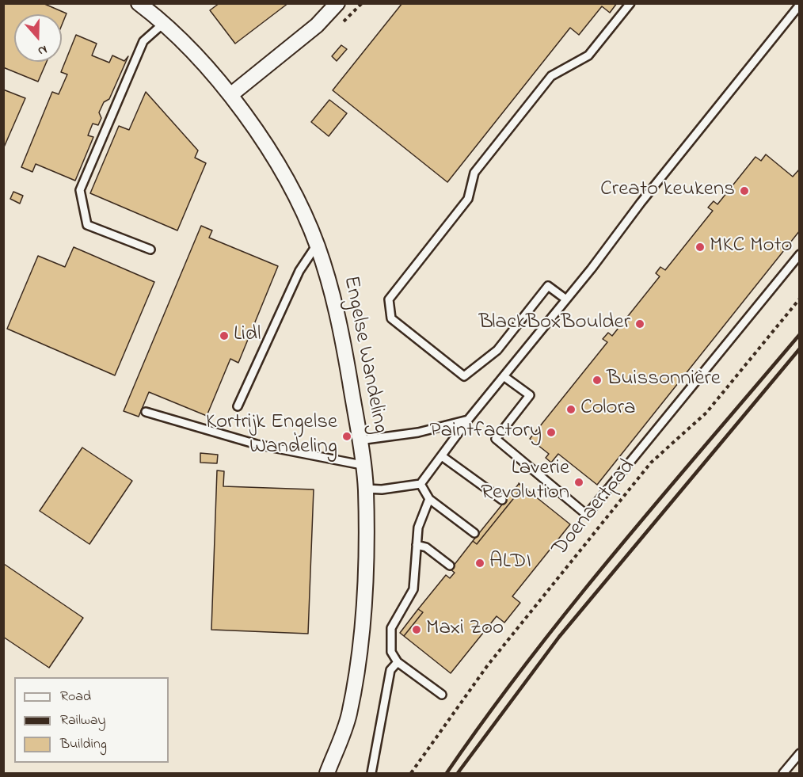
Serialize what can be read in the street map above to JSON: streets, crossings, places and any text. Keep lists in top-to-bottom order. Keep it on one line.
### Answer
{"streets":{"street":["Engelse Wandeling"],"path":["Doenaertpad"]},"places":["Creato keukens","MKC Moto","BlackBoxBoulder","Lidl","Buissonnière","Colora","Paintfactory","Kortrijk Engelse Wandeling","Laverie Revolution","ALDI","Maxi Zoo"],"legend":["Road","Railway","Building"],"north":"bottom"}
